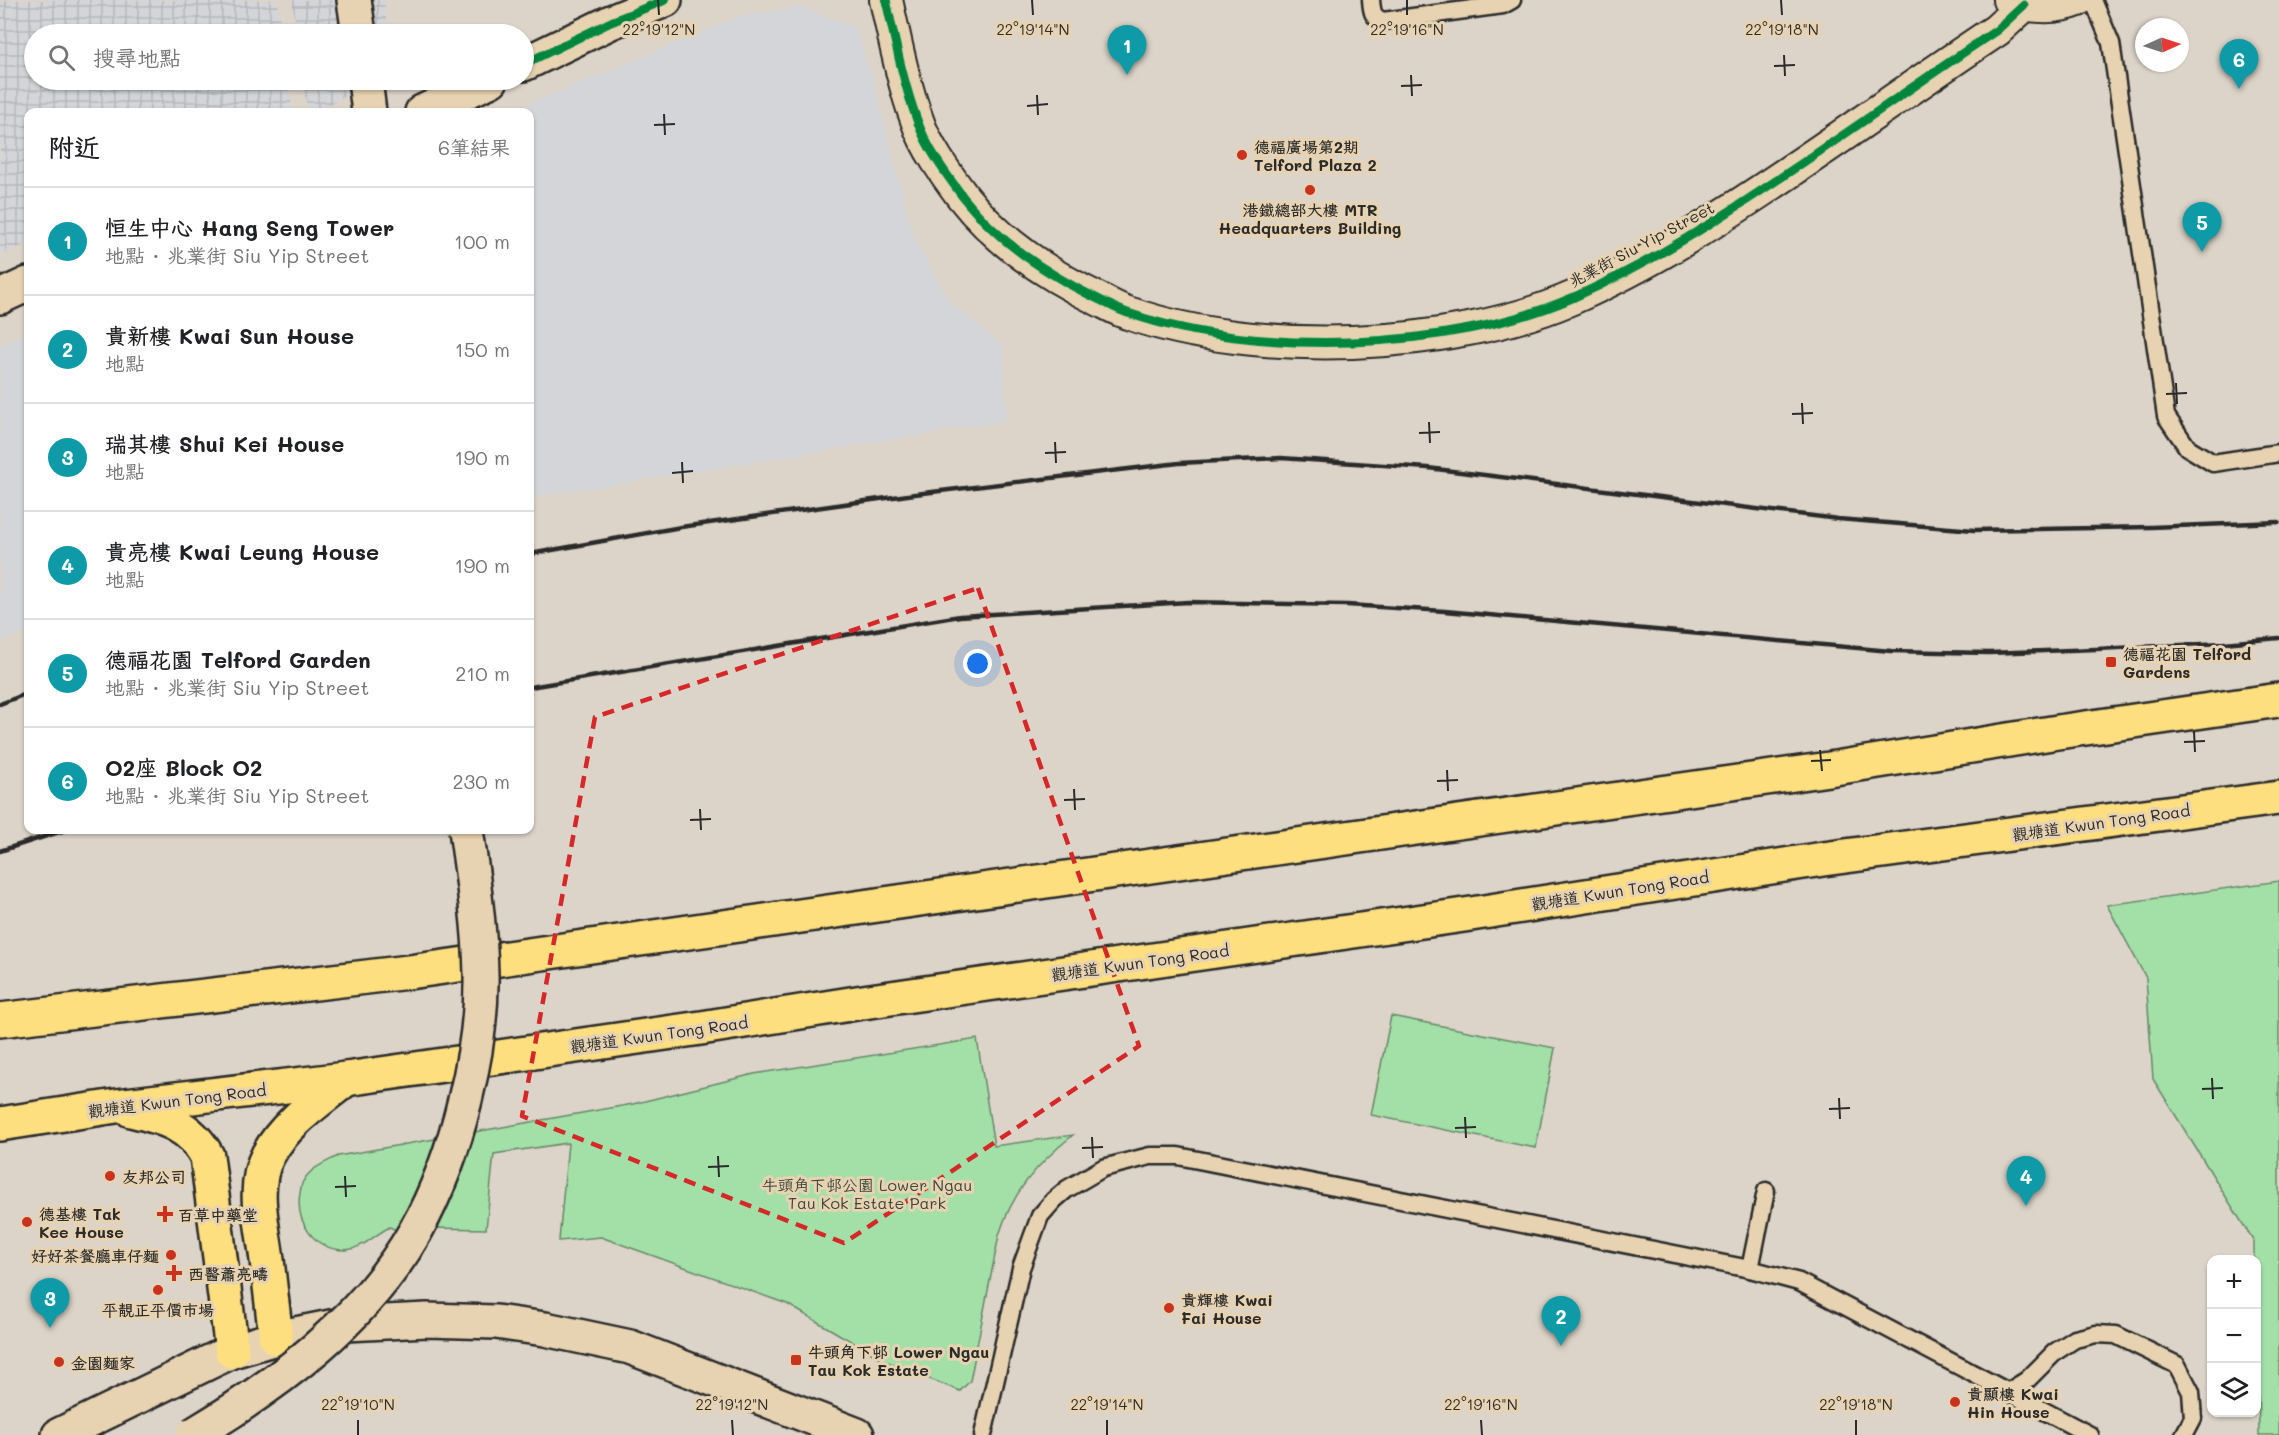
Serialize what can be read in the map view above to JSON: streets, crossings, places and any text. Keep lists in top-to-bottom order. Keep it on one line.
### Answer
{"streets":{"highway":["觀塘道 Kwun Tong Road"],"street":["兆業街 Siu Yip Street"]},"parks":["牛頭角下邨公園 Lower Ngau Tau Kok Estate Park"],"places":{"other":["德福廣場第2期 Telford Plaza 2","港鐵總部大樓 MTR Headquarters Building","友邦公司","德基樓 Tak Kee House","好好茶餐廳車仔麵","平靚正平價市場","貴輝樓 Kwai Fai House","金園麵家","貴顯樓 Kwai Hin House"],"transit":["德福花園 Telford Gardens","牛頭角下邨 Lower Ngau Tau Kok Estate"],"health":["百草中藥堂","西醫蕭亮疇"]},"north":"right","page":{"search":"搜尋地點","pins":["1","6","5","4","3","2"],"heading":["附近","6筆結果"],"list":[{"mark":"1","name":"恒生中心 Hang Seng Tower","note":"地點 · 兆業街 Siu Yip Street","value":"100 m"},{"mark":"2","name":"貴新樓 Kwai Sun House","note":"地點","value":"150 m"},{"mark":"3","name":"瑞其樓 Shui Kei House","note":"地點","value":"190 m"},{"mark":"4","name":"貴亮樓 Kwai Leung House","note":"地點","value":"190 m"},{"mark":"5","name":"德福花園 Telford Garden","note":"地點 · 兆業街 Siu Yip Street","value":"210 m"},{"mark":"6","name":"O2座 Block O2","note":"地點 · 兆業街 Siu Yip Street","value":"230 m"}],"map_buttons":["+","−"]},"coordinates":["22°19'12\"N","22°19'14\"N","22°19'16\"N","22°19'18\"N","22°19'10\"N"]}
